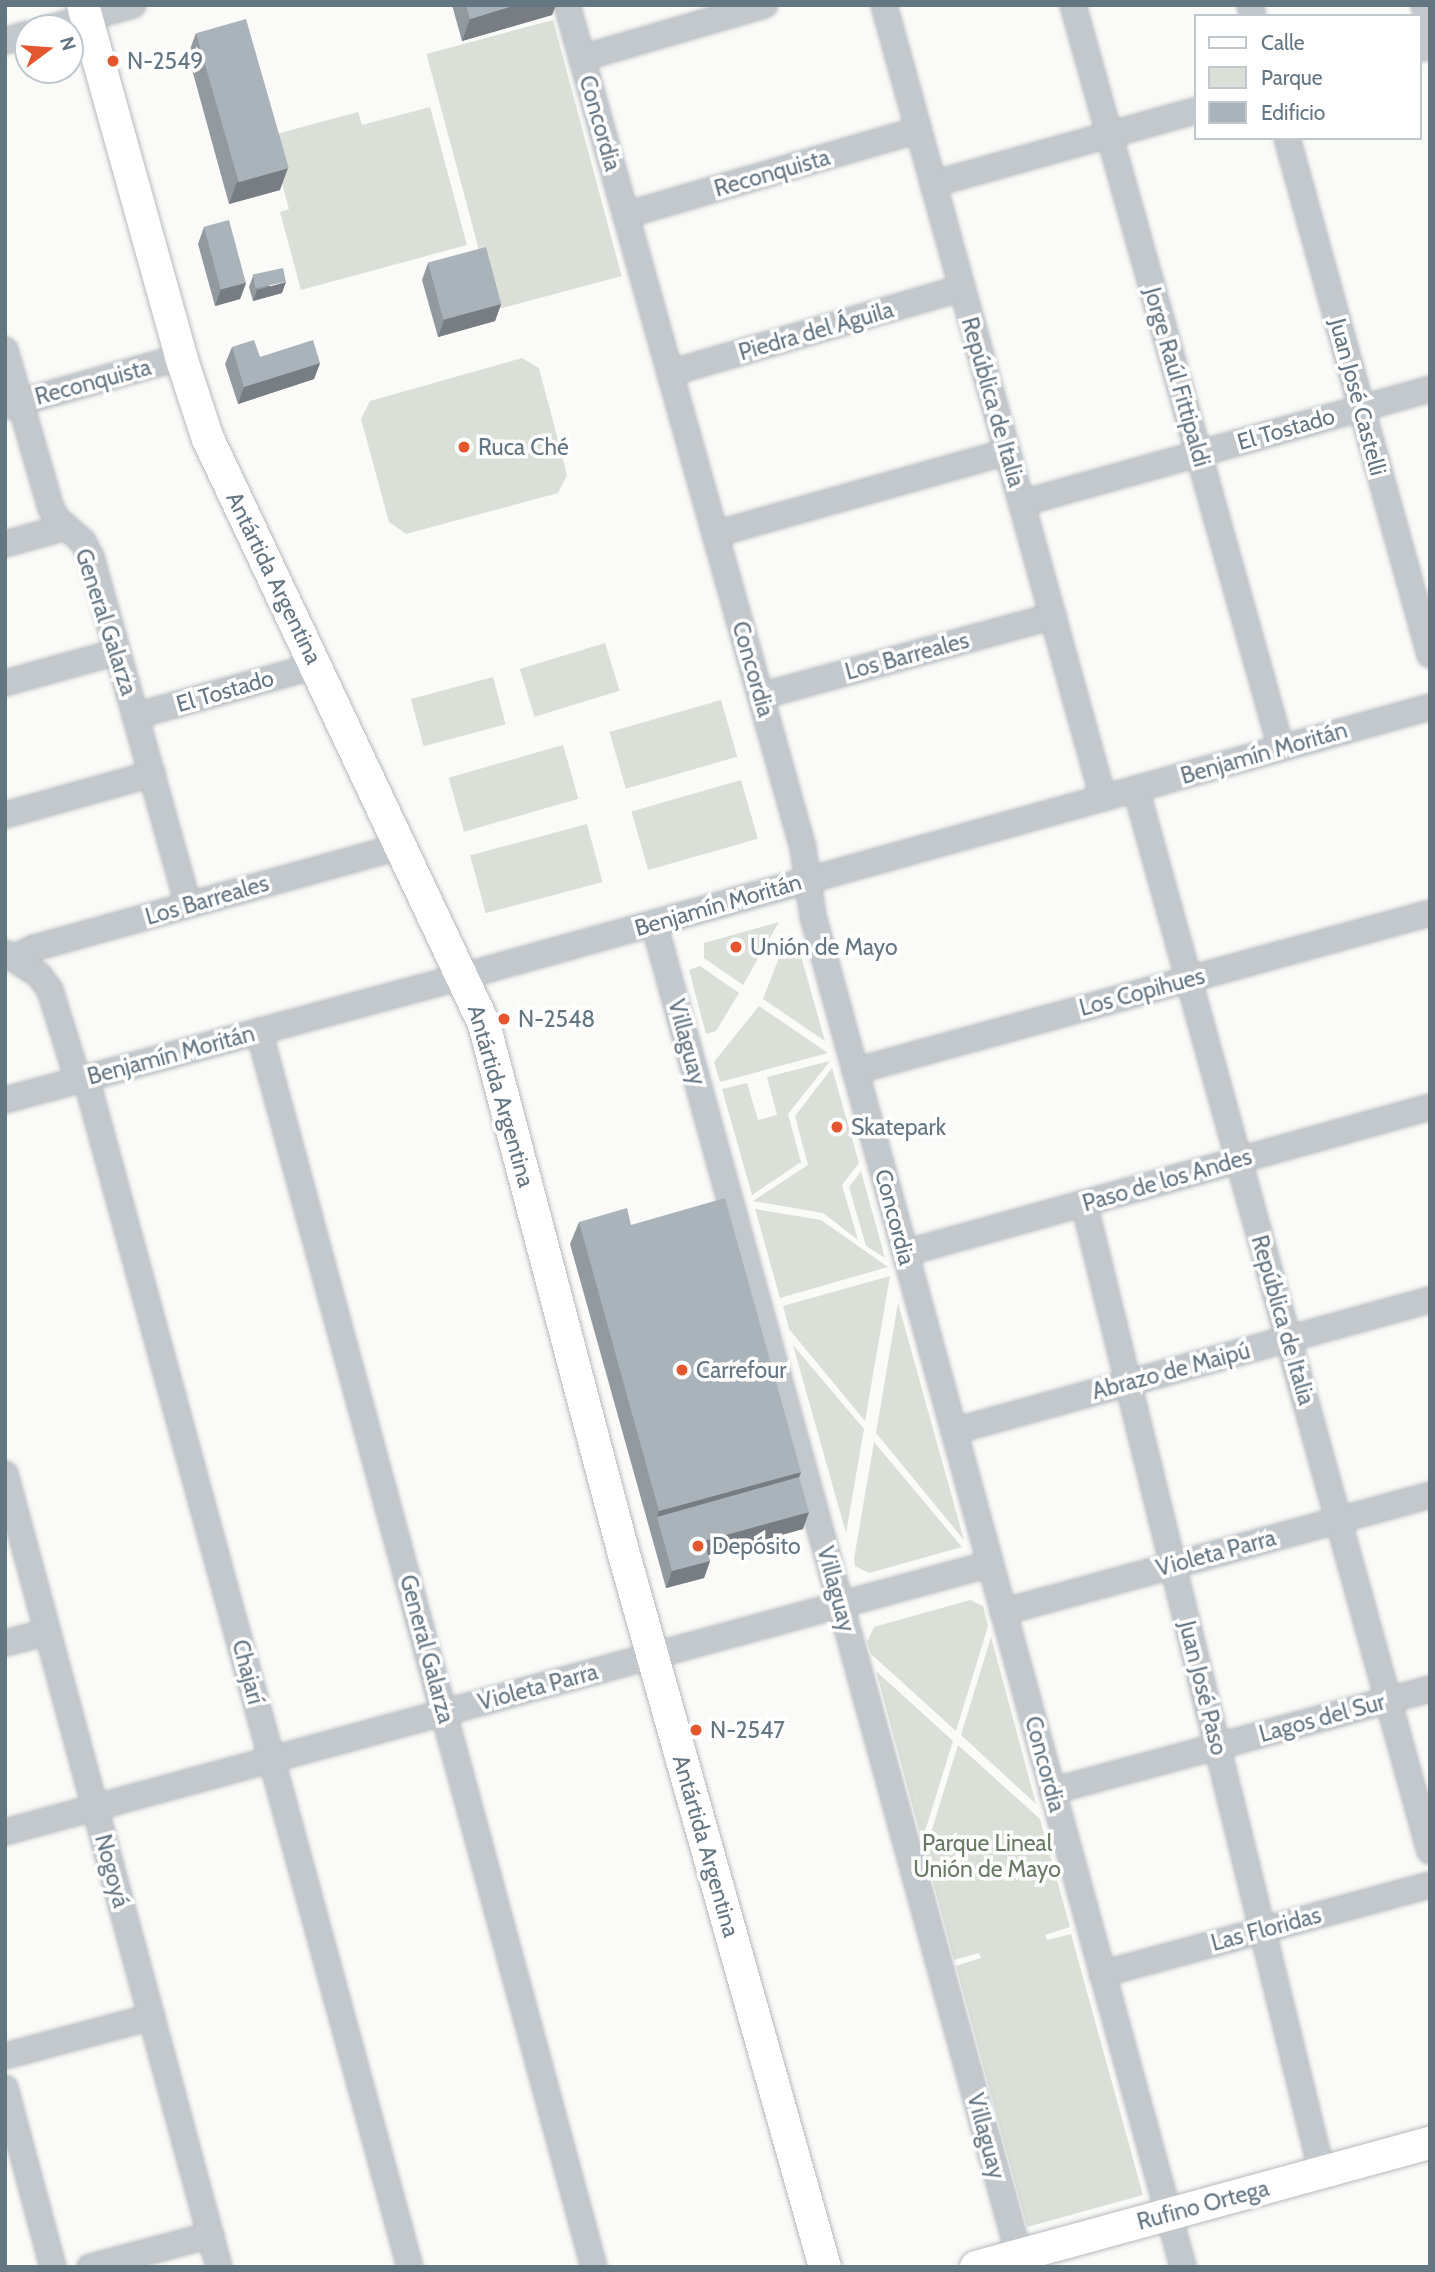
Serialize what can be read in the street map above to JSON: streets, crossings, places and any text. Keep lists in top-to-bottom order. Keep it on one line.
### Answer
{"streets":{"main road":["Antártida Argentina","Rufino Ortega"],"street":["Concordia","Reconquista","Piedra del Águila","Jorge Raúl Fittipaldi","Juan José Castelli","República de Italia","El Tostado","General Galarza","Los Barreales","Benjamín Moritán","Los Copihues","Villaguay","Paso de los Andes","Abrazo de Maipú","Violeta Parra","Chajarí","Juan José Paso","Lagos del Sur","Nogoyá","Las Floridas"]},"crossings":[["Concordia","Reconquista"],["Concordia","Piedra del Águila"],["Concordia","Los Barreales"],["Concordia","Benjamín Moritán"],["Concordia","Los Copihues"],["Concordia","Paso de los Andes"],["Concordia","Abrazo de Maipú"],["Concordia","Violeta Parra"],["Concordia","Lagos del Sur"],["Concordia","Las Floridas"],["Concordia","Rufino Ortega"],["Reconquista","República de Italia"],["Reconquista","Antártida Argentina"],["Reconquista","General Galarza"],["Piedra del Águila","República de Italia"],["Jorge Raúl Fittipaldi","El Tostado"],["Jorge Raúl Fittipaldi","Benjamín Moritán"],["Juan José Castelli","El Tostado"],["República de Italia","El Tostado"],["República de Italia","Los Barreales"],["República de Italia","Benjamín Moritán"],["República de Italia","Los Copihues"],["República de Italia","Paso de los Andes"],["República de Italia","Abrazo de Maipú"],["República de Italia","Violeta Parra"],["República de Italia","Lagos del Sur"],["El Tostado","Antártida Argentina"],["El Tostado","General Galarza"],["Antártida Argentina","Los Barreales"],["Antártida Argentina","Benjamín Moritán"],["Antártida Argentina","Violeta Parra"],["General Galarza","Los Barreales"],["General Galarza","Benjamín Moritán"],["General Galarza","Violeta Parra"],["Los Barreales","Chajarí"],["Benjamín Moritán","Villaguay"],["Benjamín Moritán","Chajarí"],["Villaguay","Violeta Parra"],["Villaguay","Rufino Ortega"],["Paso de los Andes","Juan José Paso"],["Abrazo de Maipú","Juan José Paso"],["Violeta Parra","Chajarí"],["Violeta Parra","Juan José Paso"],["Violeta Parra","Nogoyá"],["Juan José Paso","Lagos del Sur"],["Juan José Paso","Las Floridas"],["Juan José Paso","Rufino Ortega"]],"parks":["Parque Lineal Unión de Mayo"],"places":["N-2549","Ruca Ché","Unión de Mayo","N-2548","Skatepark","Carrefour","Depósito","N-2547"],"legend":["Calle","Parque","Edificio"],"north":"right"}
